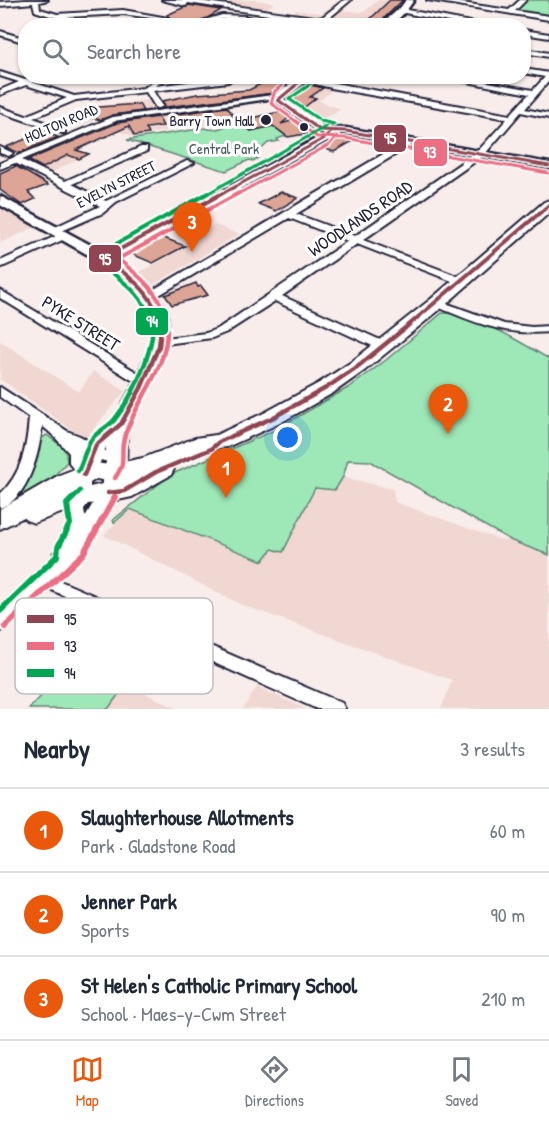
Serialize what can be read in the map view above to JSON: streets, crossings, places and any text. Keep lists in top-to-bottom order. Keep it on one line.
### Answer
{"streets":{"main road":["HOLTON ROAD"],"street":["EVELYN STREET","WOODLANDS ROAD","PYKE STREET"]},"parks":["Central Park"],"places":["Barry Town Hall"],"lines":["transit line 95","transit line 93","transit line 94"],"legend":["95","93","94"],"page":{"search":"Search here","pins":["3","2","1"],"heading":["Nearby","3 results"],"list":[{"mark":"1","name":"Slaughterhouse Allotments","note":"Park · Gladstone Road","value":"60 m"},{"mark":"2","name":"Jenner Park","note":"Sports","value":"90 m"},{"mark":"3","name":"St Helen's Catholic Primary School","note":"School · Maes-y-Cwm Street","value":"210 m"}],"nav":["Map","Directions","Saved"]}}
